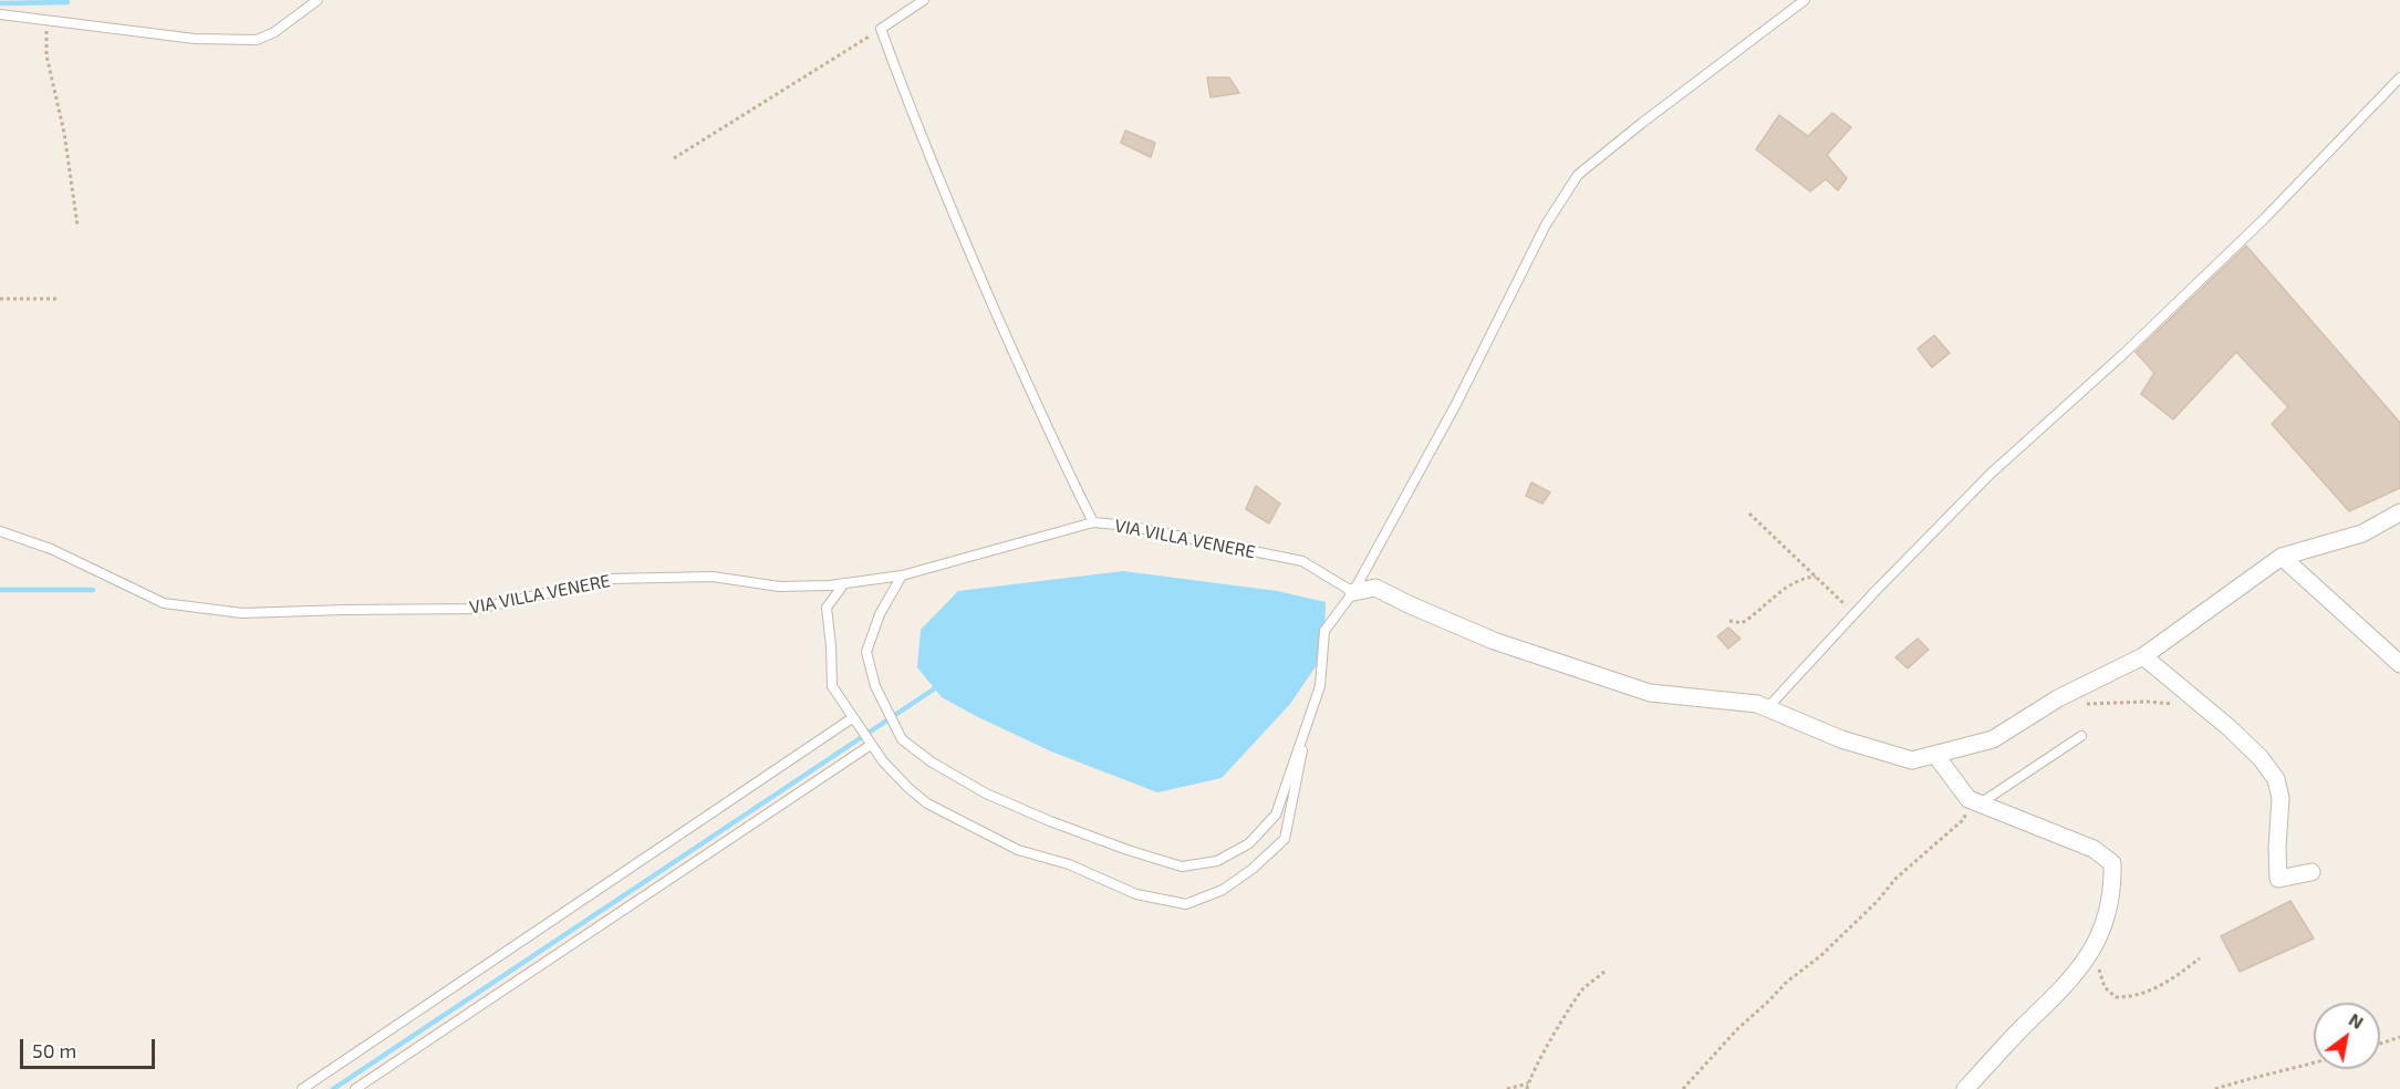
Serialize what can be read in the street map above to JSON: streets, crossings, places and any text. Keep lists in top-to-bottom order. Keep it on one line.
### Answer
{"streets":{"lane":["VIA VILLA VENERE"]},"scale_bar":"50 m","north":"top right"}
